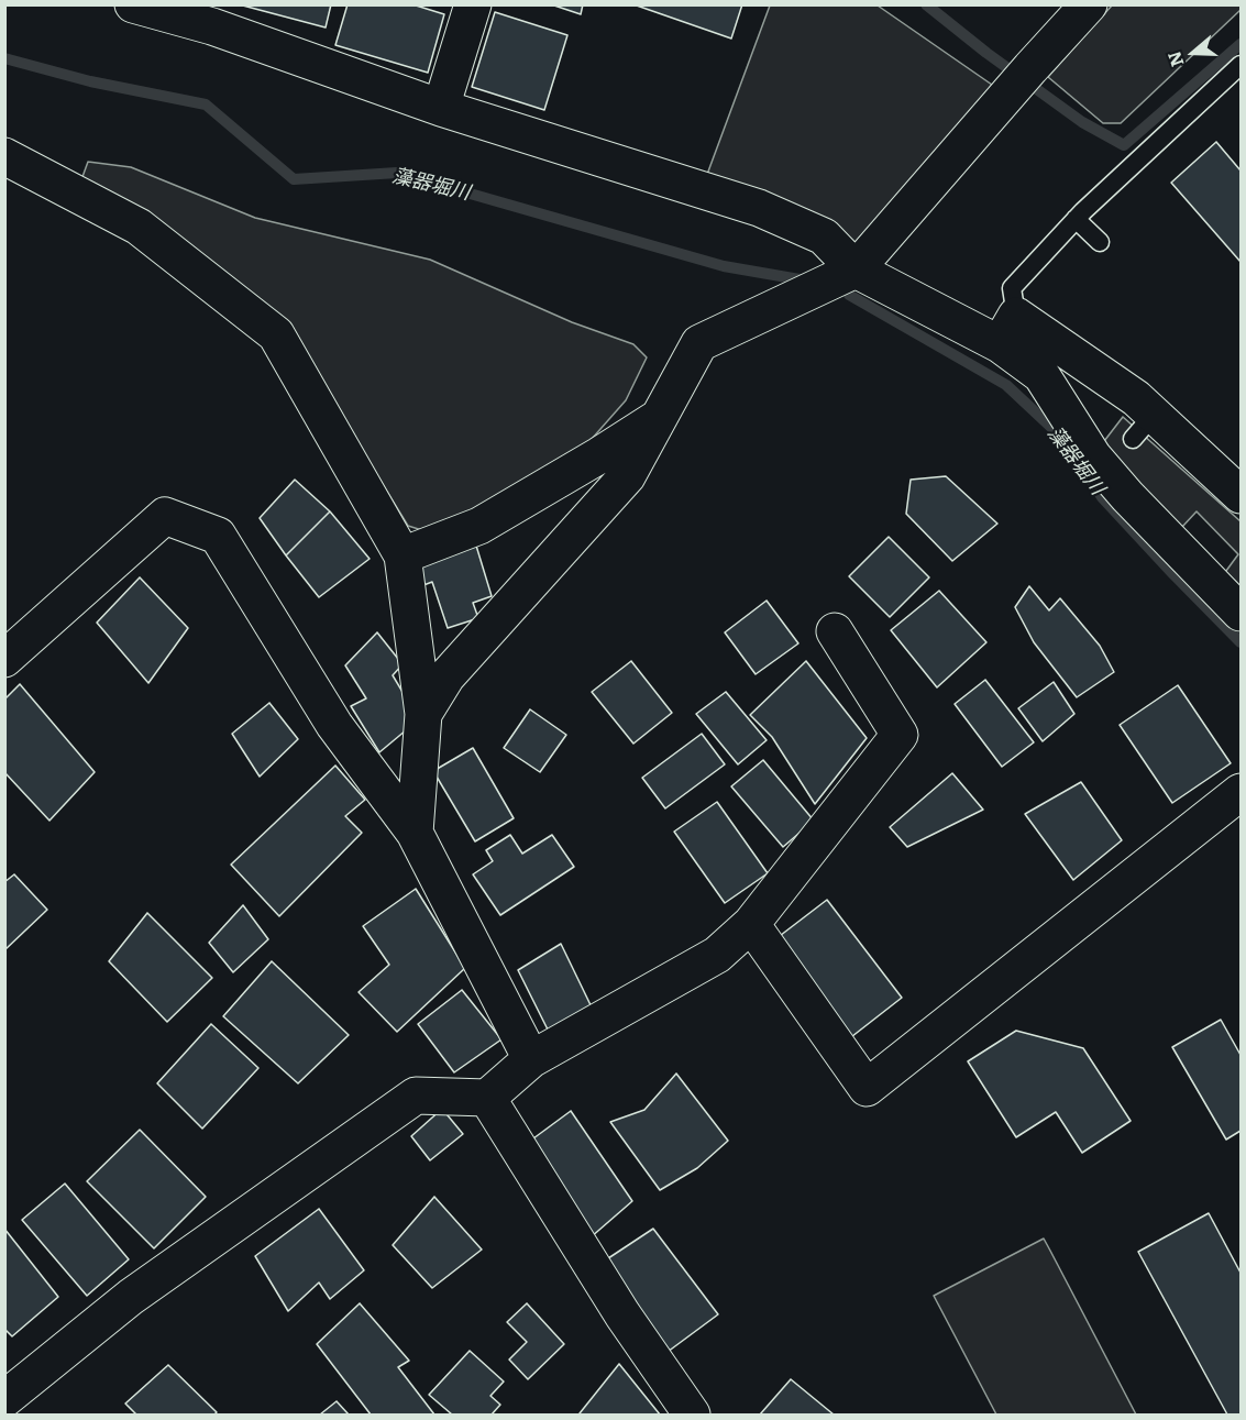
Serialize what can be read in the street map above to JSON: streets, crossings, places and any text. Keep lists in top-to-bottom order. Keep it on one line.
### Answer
{"water":["藻器堀川"],"north":"left"}
